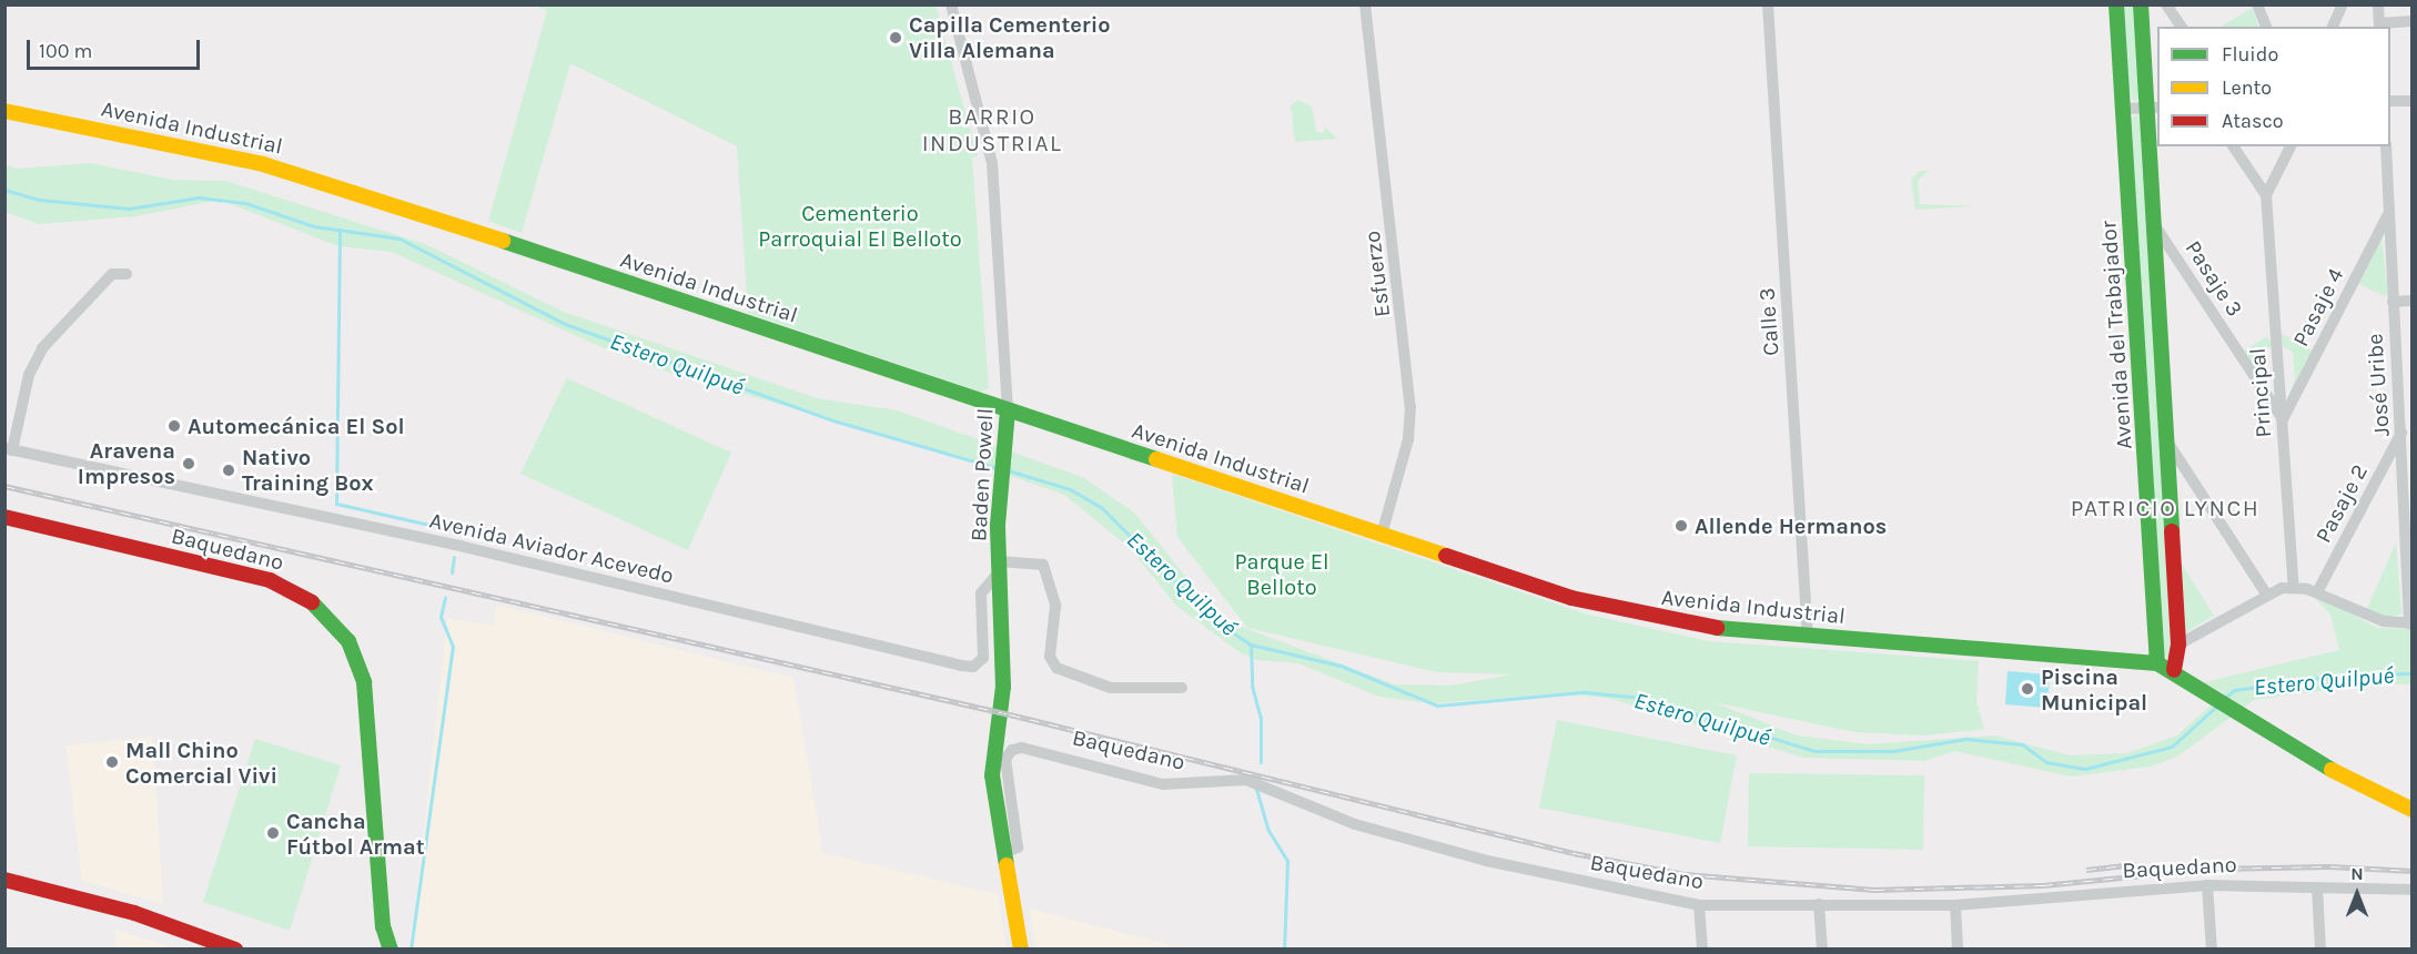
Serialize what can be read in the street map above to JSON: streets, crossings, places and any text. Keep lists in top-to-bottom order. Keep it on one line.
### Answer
{"streets":{"street":["Avenida Industrial","Esfuerzo","Pasaje 3","Pasaje 4","Calle 3","Avenida del Trabajador","José Uribe","Principal","Baden Powell","Pasaje 2","Avenida Aviador Acevedo","Baquedano"]},"crossings":[["Avenida Industrial","Esfuerzo"],["Avenida Industrial","Calle 3"],["Avenida Industrial","Avenida del Trabajador"],["Avenida Industrial","Baden Powell"],["Pasaje 3","Pasaje 4"],["Pasaje 3","Avenida del Trabajador"],["Pasaje 3","Principal"],["Pasaje 4","José Uribe"],["Pasaje 4","Principal"],["José Uribe","Pasaje 2"],["Baden Powell","Avenida Aviador Acevedo"],["Baden Powell","Baquedano"]],"districts":["BARRIO INDUSTRIAL","PATRICIO LYNCH"],"water":["Estero Quilpué"],"parks":["Cementerio Parroquial El Belloto","Parque El Belloto"],"places":["Capilla Cementerio Villa Alemana","Automecánica El Sol","Aravena Impresos","Nativo Training Box","Allende Hermanos","Piscina Municipal","Mall Chino Comercial Vivi","Cancha Fútbol Armat"],"legend":["Fluido","Lento","Atasco"],"scale_bar":"100 m","north":"top"}
